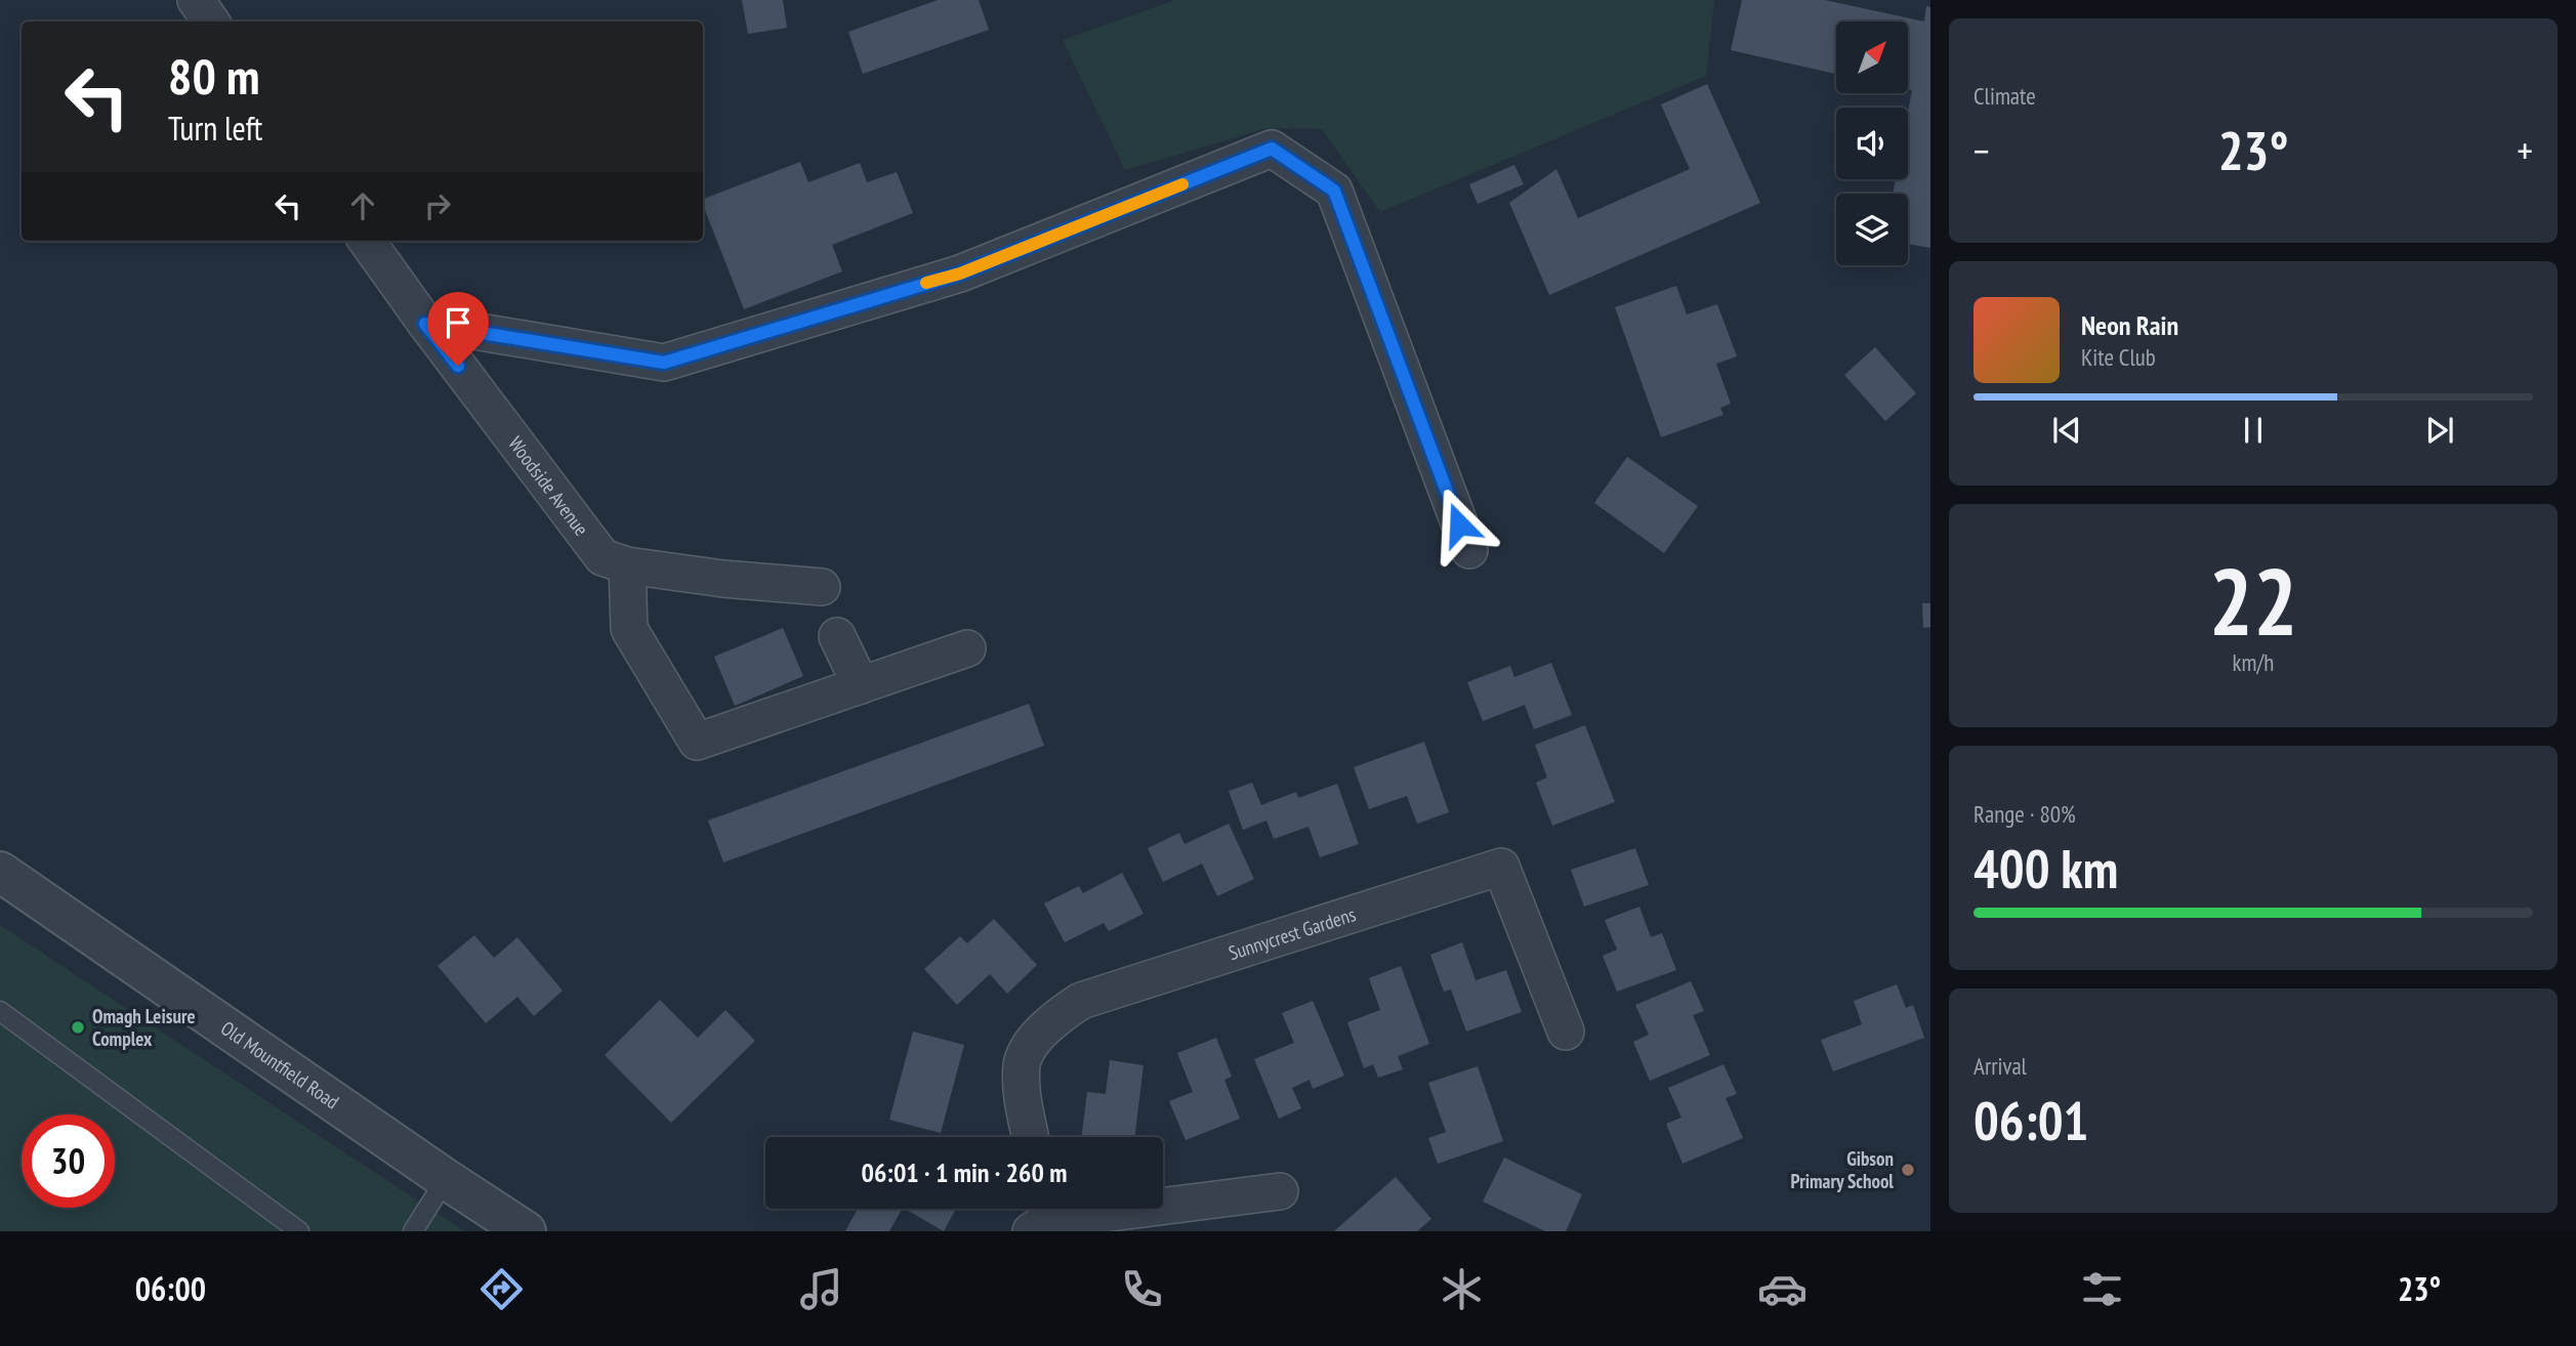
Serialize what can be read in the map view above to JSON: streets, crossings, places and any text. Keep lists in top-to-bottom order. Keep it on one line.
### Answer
{"streets":{"street":["Woodside Avenue","Sunnycrest Gardens","Old Mountfield Road"]},"places":["Omagh Leisure Complex","Gibson Primary School"],"north":"top right","page":{"tile":["Climate",["22","km/h"],["Range · 80%","400 km"],["Arrival","06:01"]],"turn":["80 m","Turn left"],"heat":["−","23°","+"],"song":["Neon Rain","Kite Club"],"limit":"30","trip":"06:01 · 1 min · 260 m","tabs":["06:00","23°"]}}
